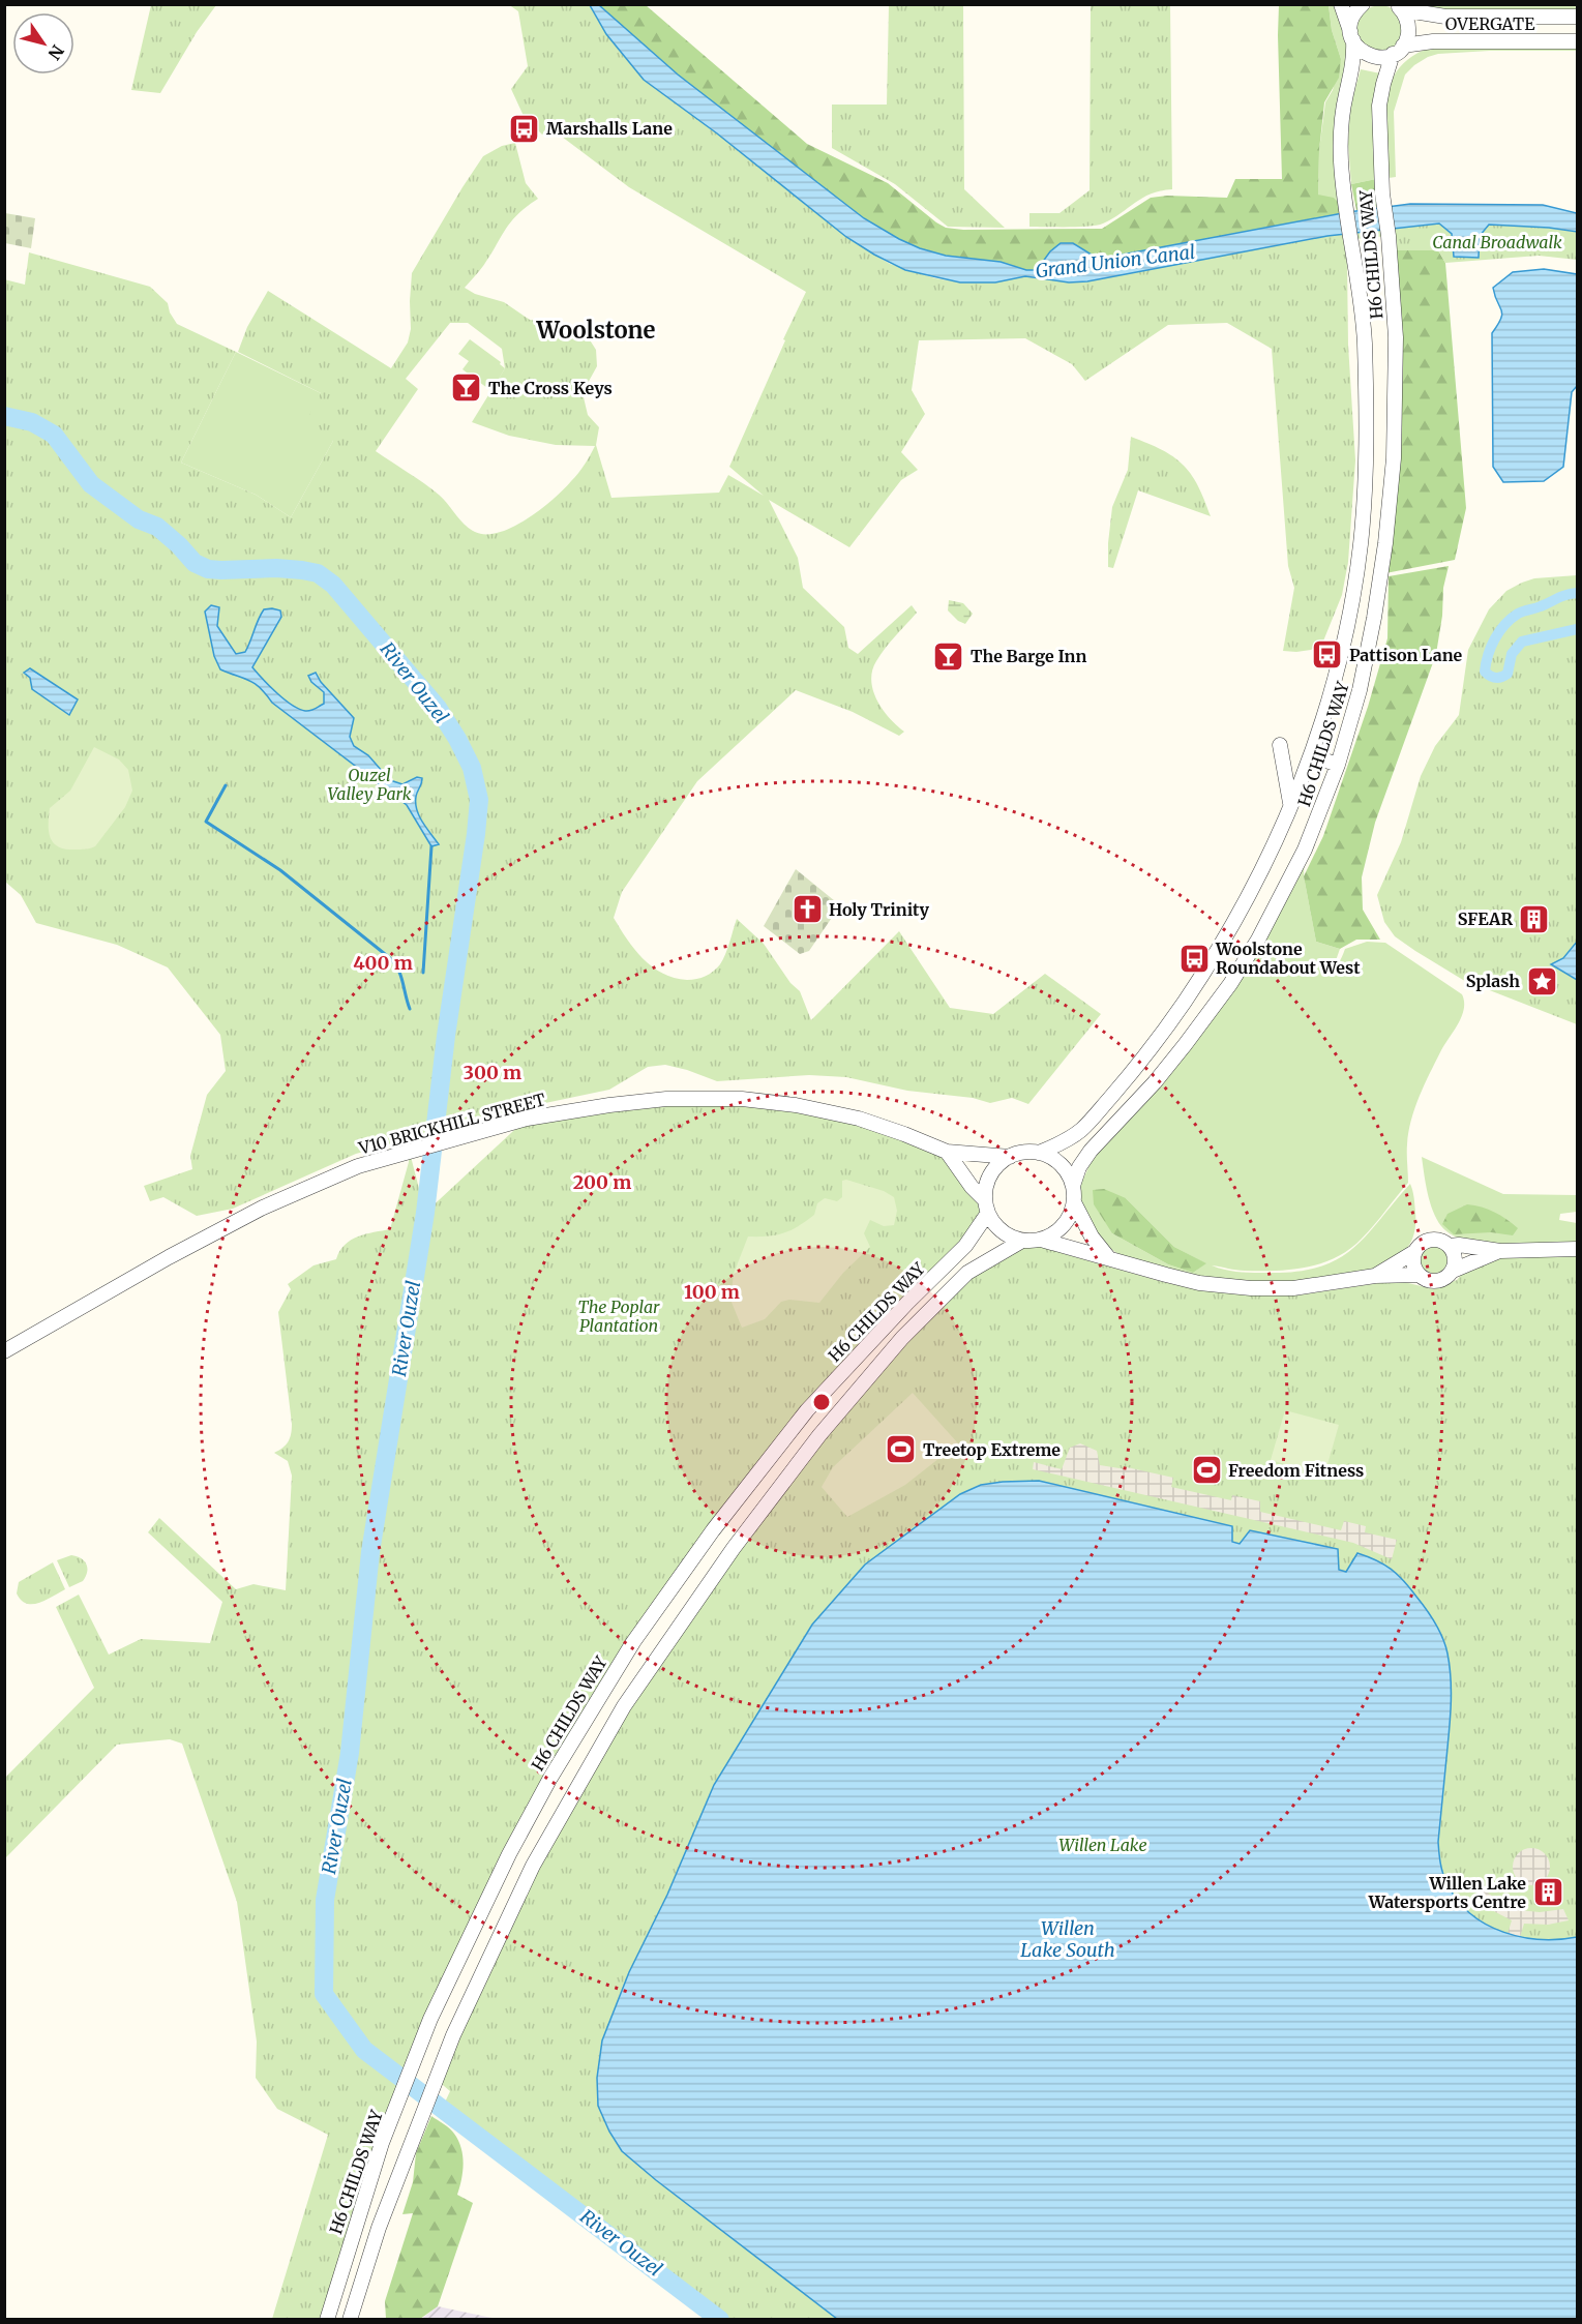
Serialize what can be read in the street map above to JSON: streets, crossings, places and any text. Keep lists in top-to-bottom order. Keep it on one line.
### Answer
{"streets":{"street":["OVERGATE","H6 CHILDS WAY","V10 BRICKHILL STREET"]},"crossings":[["OVERGATE","H6 CHILDS WAY"],["H6 CHILDS WAY","V10 BRICKHILL STREET"]],"districts":["Woolstone"],"water":["Grand Union Canal","River Ouzel","Willen Lake South"],"parks":["Canal Broadwalk","Ouzel Valley Park","The Poplar Plantation","Willen Lake"],"places":{"bus stop":["Marshalls Lane","Pattison Lane","Woolstone Roundabout West"],"bar":["The Cross Keys","The Barge Inn"],"church":["Holy Trinity"],"building":["SFEAR","Willen Lake Watersports Centre"],"place":["Splash"],"sports":["Treetop Extreme","Freedom Fitness"]},"north":"bottom right","rings":["400 m","300 m","200 m","100 m"]}
